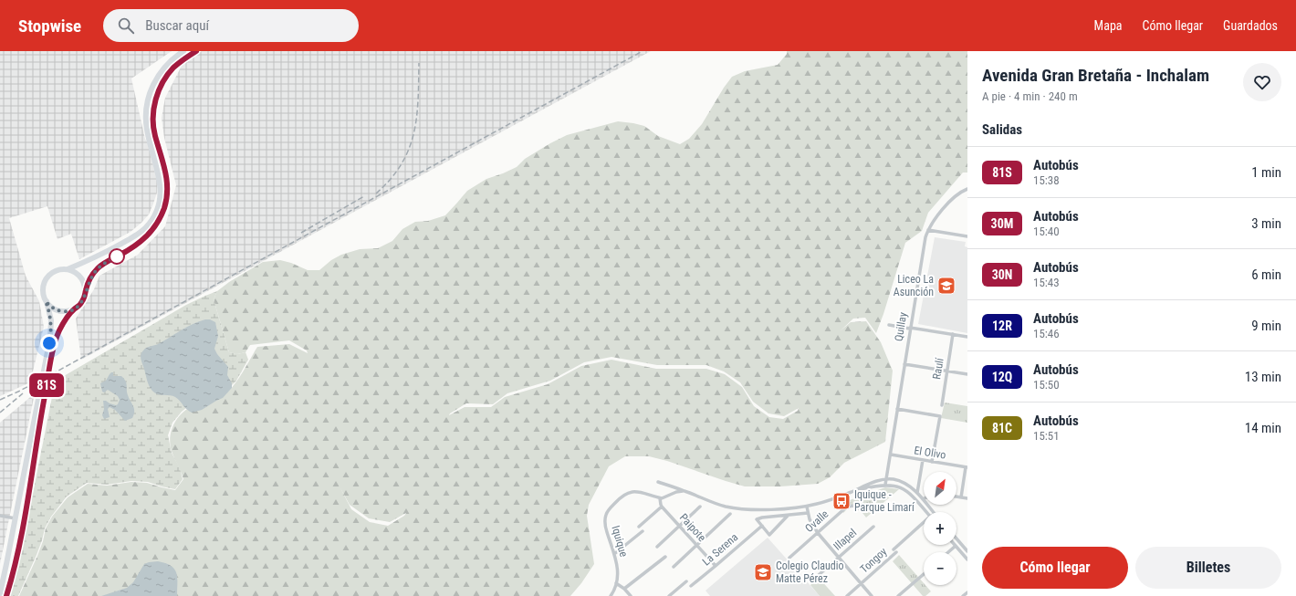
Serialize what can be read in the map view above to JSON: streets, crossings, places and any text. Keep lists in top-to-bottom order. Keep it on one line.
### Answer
{"streets":{"street":["Quillay","Raulí","El Olivo","Ovalle","Paipote","Illapel","Iquique","La Serena","Tongoy"]},"crossings":[["Quillay","El Olivo"],["Paipote","Iquique"],["Paipote","La Serena"]],"places":{"school or university":["Liceo La Asunción","Colegio Claudio Matte Pérez"],"bus stop":["Iquique - Parque Limarí"]},"lines":["bus line 81S"],"north":"top right","page":{"header":"Stopwise","search":"Buscar aquí","nav":["Mapa","Cómo llegar","Guardados"],"on_map":"81S","heading":[["Avenida Gran Bretaña - Inchalam","A pie · 4 min · 240 m"],"Salidas"],"list":[{"mark":"81S","name":"Autobús","note":"15:38","value":"1 min"},{"mark":"30M","name":"Autobús","note":"15:40","value":"3 min"},{"mark":"30N","name":"Autobús","note":"15:43","value":"6 min"},{"mark":"12R","name":"Autobús","note":"15:46","value":"9 min"},{"mark":"12Q","name":"Autobús","note":"15:50","value":"13 min"},{"mark":"81C","name":"Autobús","note":"15:51","value":"14 min"}],"map_buttons":["+","−"],"buttons":["Cómo llegar","Billetes"]}}
